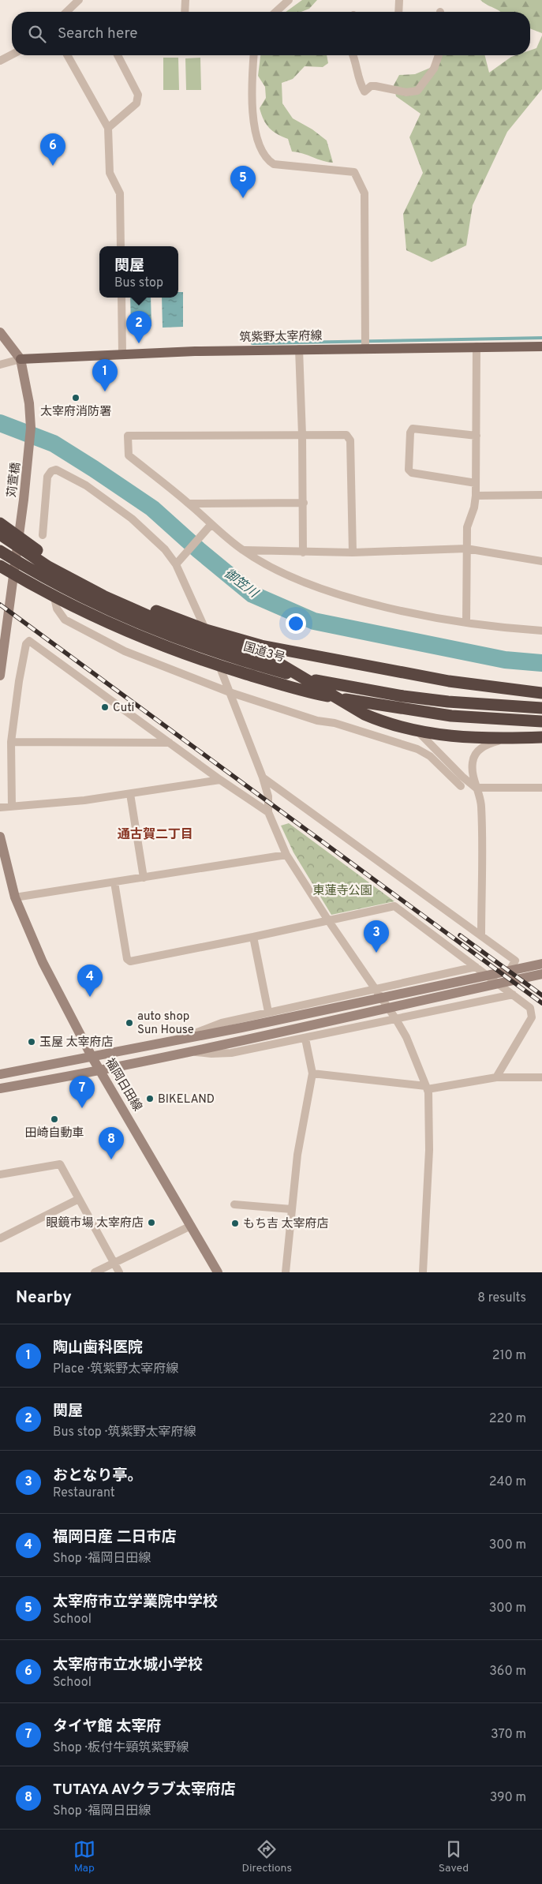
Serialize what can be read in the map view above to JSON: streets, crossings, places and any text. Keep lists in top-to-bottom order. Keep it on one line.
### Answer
{"streets":{"highway":["国道3号"],"main road":["筑紫野太宰府線","苅萱橋","福岡日田線"]},"crossings":[["筑紫野太宰府線","苅萱橋"]],"districts":["通古賀二丁目"],"water":["御笠川"],"parks":["東蓮寺公園"],"places":["太宰府消防署","Cuti","auto shop Sun House","玉屋 太宰府店","BIKELAND","田崎自動車","眼鏡市場 太宰府店","もち吉 太宰府店"],"page":{"search":"Search here","pins":["6","5","2","1","3","4","7","8"],"popup":["関屋","Bus stop"],"heading":["Nearby","8 results"],"list":[{"mark":"1","name":"陶山歯科医院","note":"Place · 筑紫野太宰府線","value":"210 m"},{"mark":"2","name":"関屋","note":"Bus stop · 筑紫野太宰府線","value":"220 m"},{"mark":"3","name":"おとなり亭。","note":"Restaurant","value":"240 m"},{"mark":"4","name":"福岡日産 二日市店","note":"Shop · 福岡日田線","value":"300 m"},{"mark":"5","name":"太宰府市立学業院中学校","note":"School","value":"300 m"},{"mark":"6","name":"太宰府市立水城小学校","note":"School","value":"360 m"},{"mark":"7","name":"タイヤ館 太宰府","note":"Shop · 板付牛頸筑紫野線","value":"370 m"},{"mark":"8","name":"TUTAYA AVクラブ太宰府店","note":"Shop · 福岡日田線","value":"390 m"}],"nav":["Map","Directions","Saved"]}}
